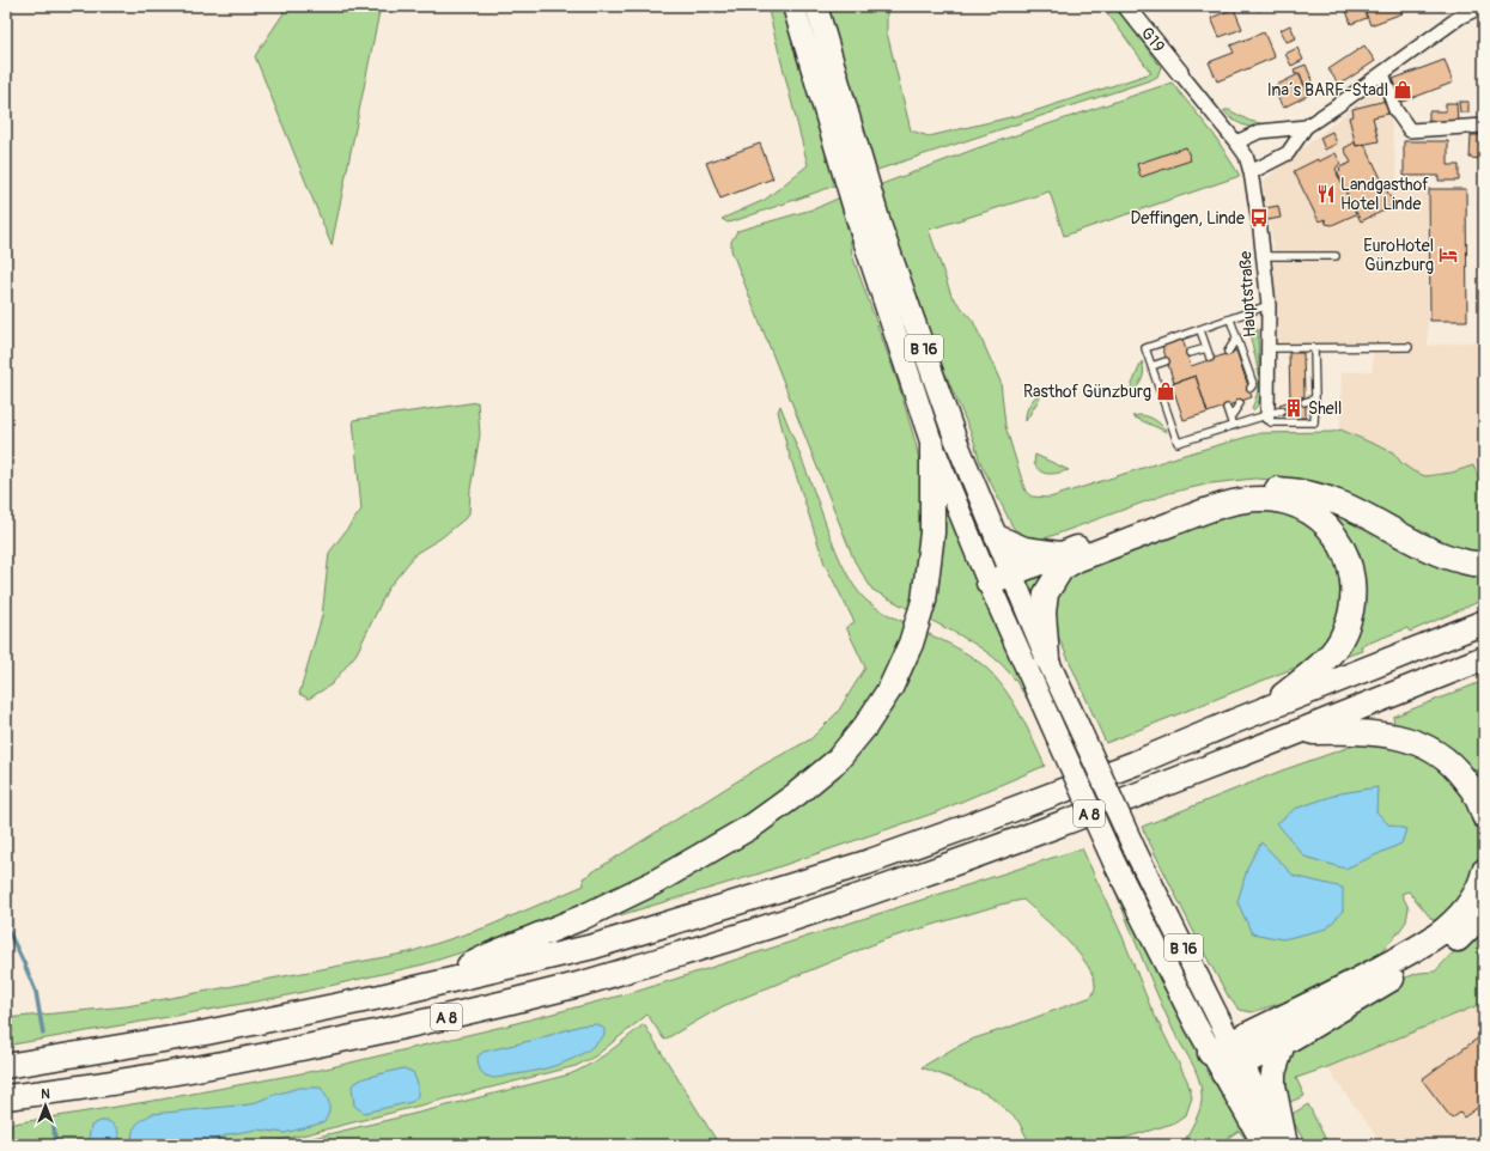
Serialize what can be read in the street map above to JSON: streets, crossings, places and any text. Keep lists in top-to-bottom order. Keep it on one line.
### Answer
{"streets":{"highway":["A 8"],"main road":["B 16"],"street":["G19","Hauptstraße"]},"crossings":[["G19","Hauptstraße"]],"places":{"shop":["Ina´s BARF-Stadl","Rasthof Günzburg"],"restaurant":["Landgasthof Hotel Linde"],"bus stop":["Deffingen, Linde"],"hotel":["EuroHotel Günzburg"],"building":["Shell"]},"north":"top"}
